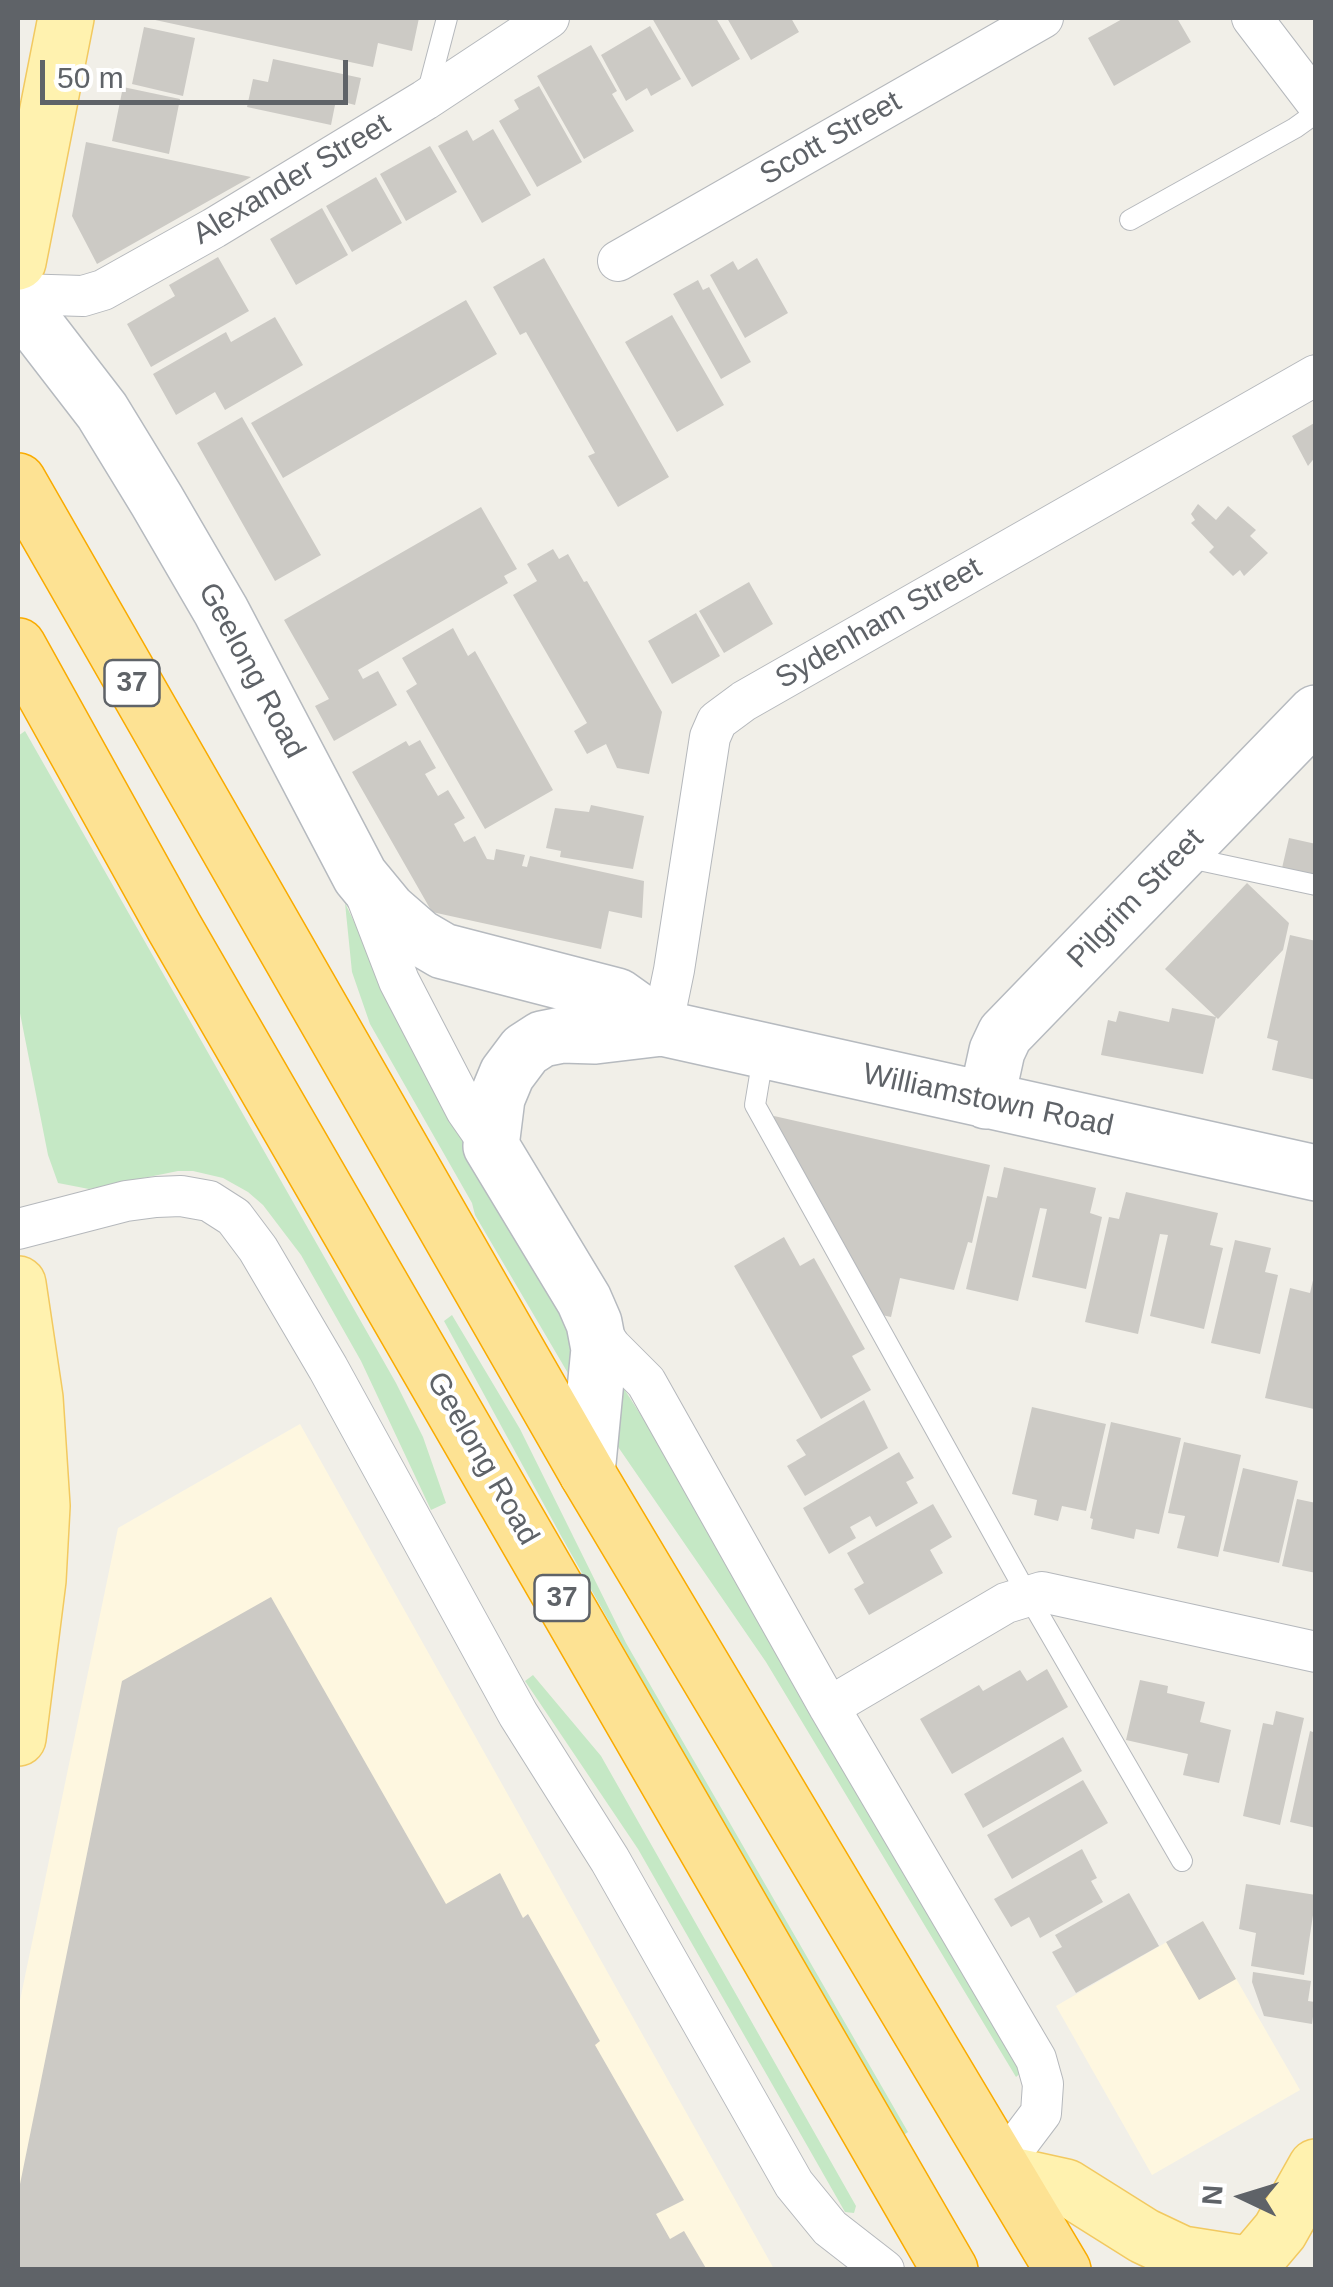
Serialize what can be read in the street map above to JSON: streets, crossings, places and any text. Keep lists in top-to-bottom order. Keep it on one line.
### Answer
{"streets":{"highway":["Geelong Road","37"],"street":["Scott Street","Alexander Street","Sydenham Street","Pilgrim Street","Williamstown Road"]},"crossings":[["Sydenham Street","Williamstown Road"],["Geelong Road","37"],["Geelong Road","Williamstown Road"],["Pilgrim Street","Williamstown Road"]],"scale_bar":"50 m","north":"left"}
